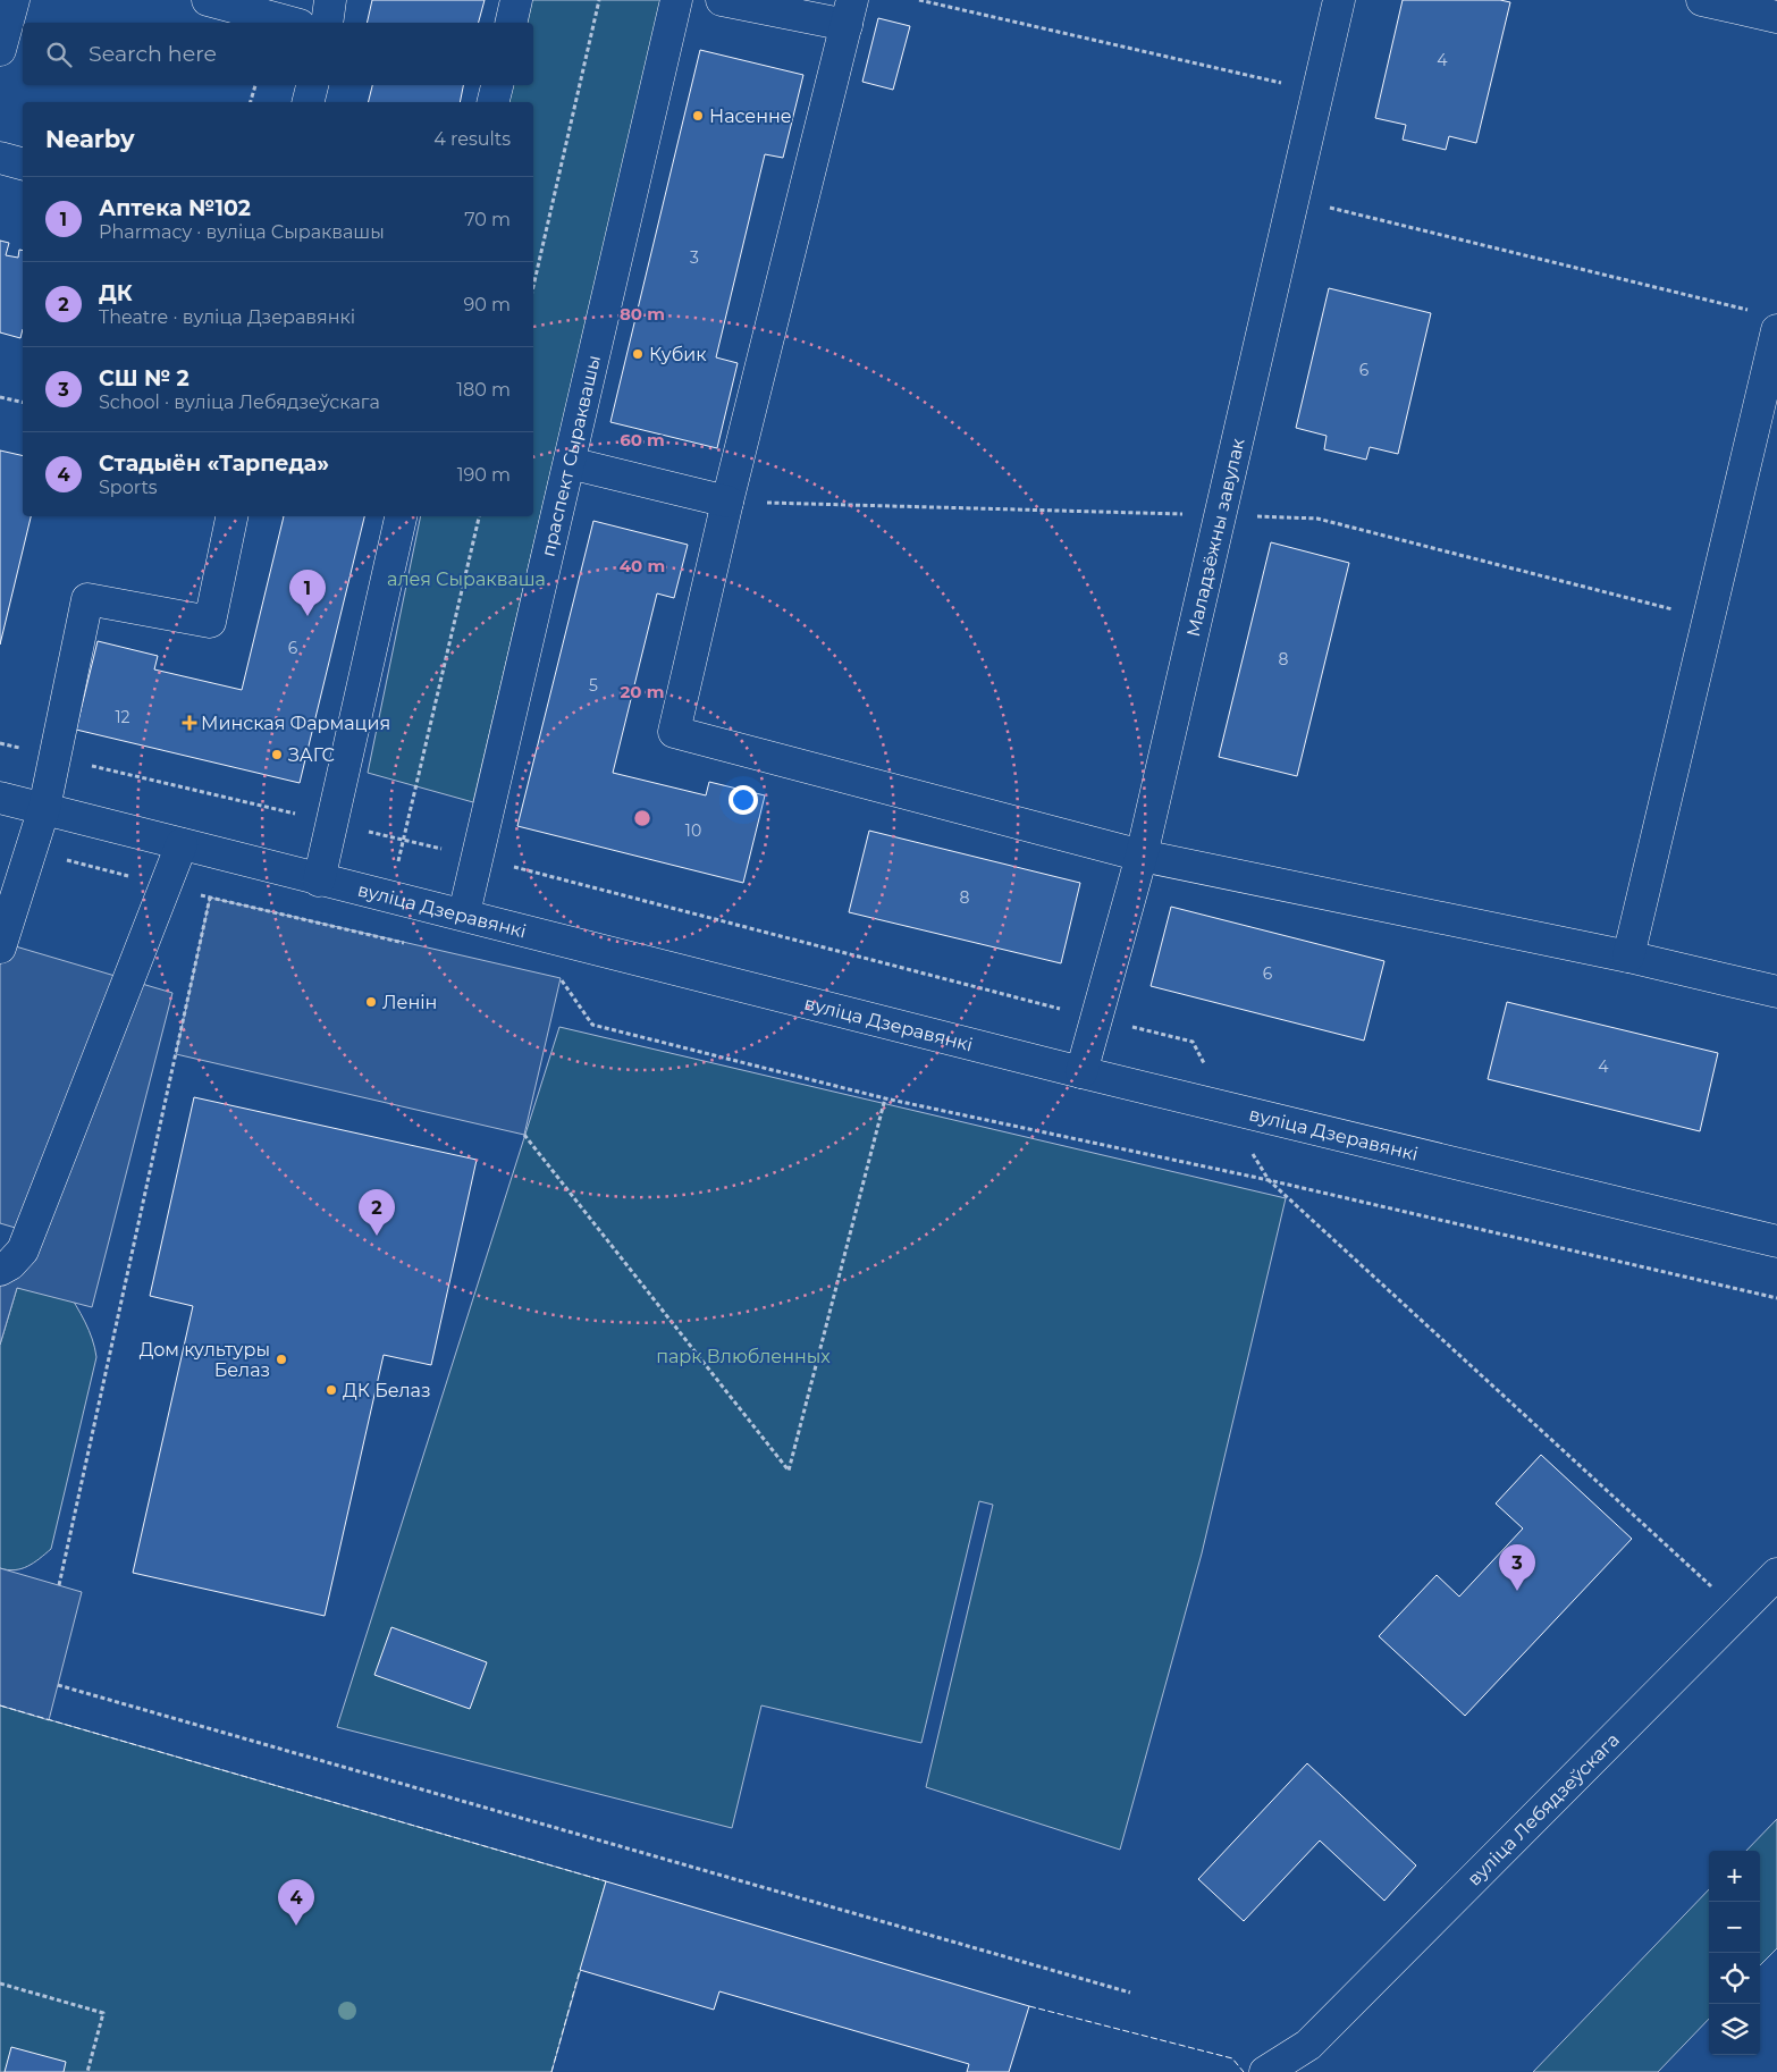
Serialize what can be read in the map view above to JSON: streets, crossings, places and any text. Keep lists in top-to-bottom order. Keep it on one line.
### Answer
{"streets":{"street":["праспект Сыраквашы","Маладзёжны завулак","вуліца Дзеравянкі","вуліца Лебядзеўскага"]},"crossings":[["праспект Сыраквашы","вуліца Дзеравянкі"],["Маладзёжны завулак","вуліца Дзеравянкі"]],"parks":["алея Сыракваша","парк Влюбленных"],"places":{"other":["Насенне","Кубик","ЗАГС","Ленін","Дом культуры Белаз","ДК Белаз"],"health":["Минская Фармация"]},"house_numbers":["4","3","6","6","8","5","12","10","8","6","4"],"page":{"search":"Search here","heading":["Nearby","4 results"],"list":[{"mark":"1","name":"Аптека №102","note":"Pharmacy · вуліца Сыраквашы","value":"70 m"},{"mark":"2","name":"ДК","note":"Theatre · вуліца Дзеравянкі","value":"90 m"},{"mark":"3","name":"СШ № 2","note":"School · вуліца Лебядзеўскага","value":"180 m"},{"mark":"4","name":"Стадыён «Тарпеда»","note":"Sports","value":"190 m"}],"pins":["1","2","3","4"],"map_buttons":["+","−"]},"rings":["80 m","60 m","40 m","20 m"]}
